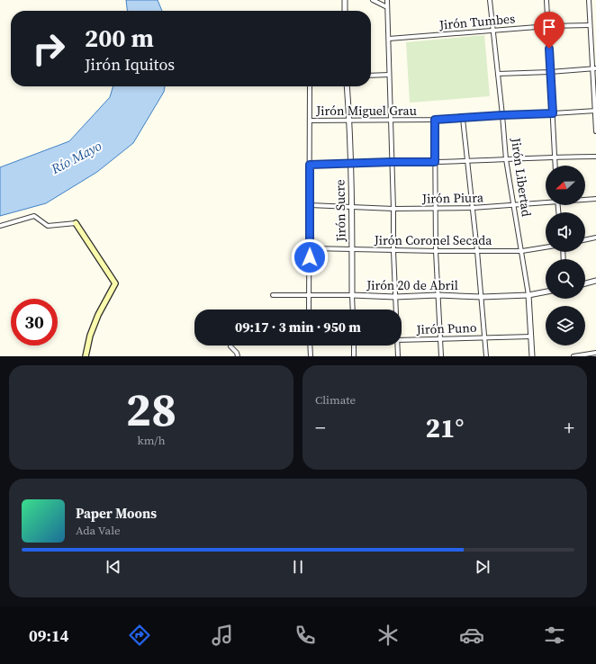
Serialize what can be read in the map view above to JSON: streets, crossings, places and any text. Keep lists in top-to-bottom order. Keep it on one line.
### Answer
{"streets":{"street":["Jirón Tumbes","Jirón Miguel Grau","Jirón Libertad","Jirón Piura","Jirón Sucre","Jirón Coronel Secada","Jirón 20 de Abril","Jirón Puno"]},"crossings":[["Jirón Tumbes","Jirón Libertad"],["Jirón Miguel Grau","Jirón Libertad"],["Jirón Miguel Grau","Jirón Sucre"],["Jirón Libertad","Jirón Piura"],["Jirón Libertad","Jirón Coronel Secada"],["Jirón Libertad","Jirón 20 de Abril"],["Jirón Libertad","Jirón Puno"],["Jirón Piura","Jirón Sucre"],["Jirón Sucre","Jirón Coronel Secada"],["Jirón Sucre","Jirón 20 de Abril"]],"water":["Río Mayo"],"north":"left","page":{"turn":["200 m","Jirón Iquitos"],"limit":"30","trip":"09:17 · 3 min · 950 m","tile":[["28","km/h"],"Climate"],"heat":["−","21°","+"],"song":["Paper Moons","Ada Vale"],"tabs":"09:14"}}
